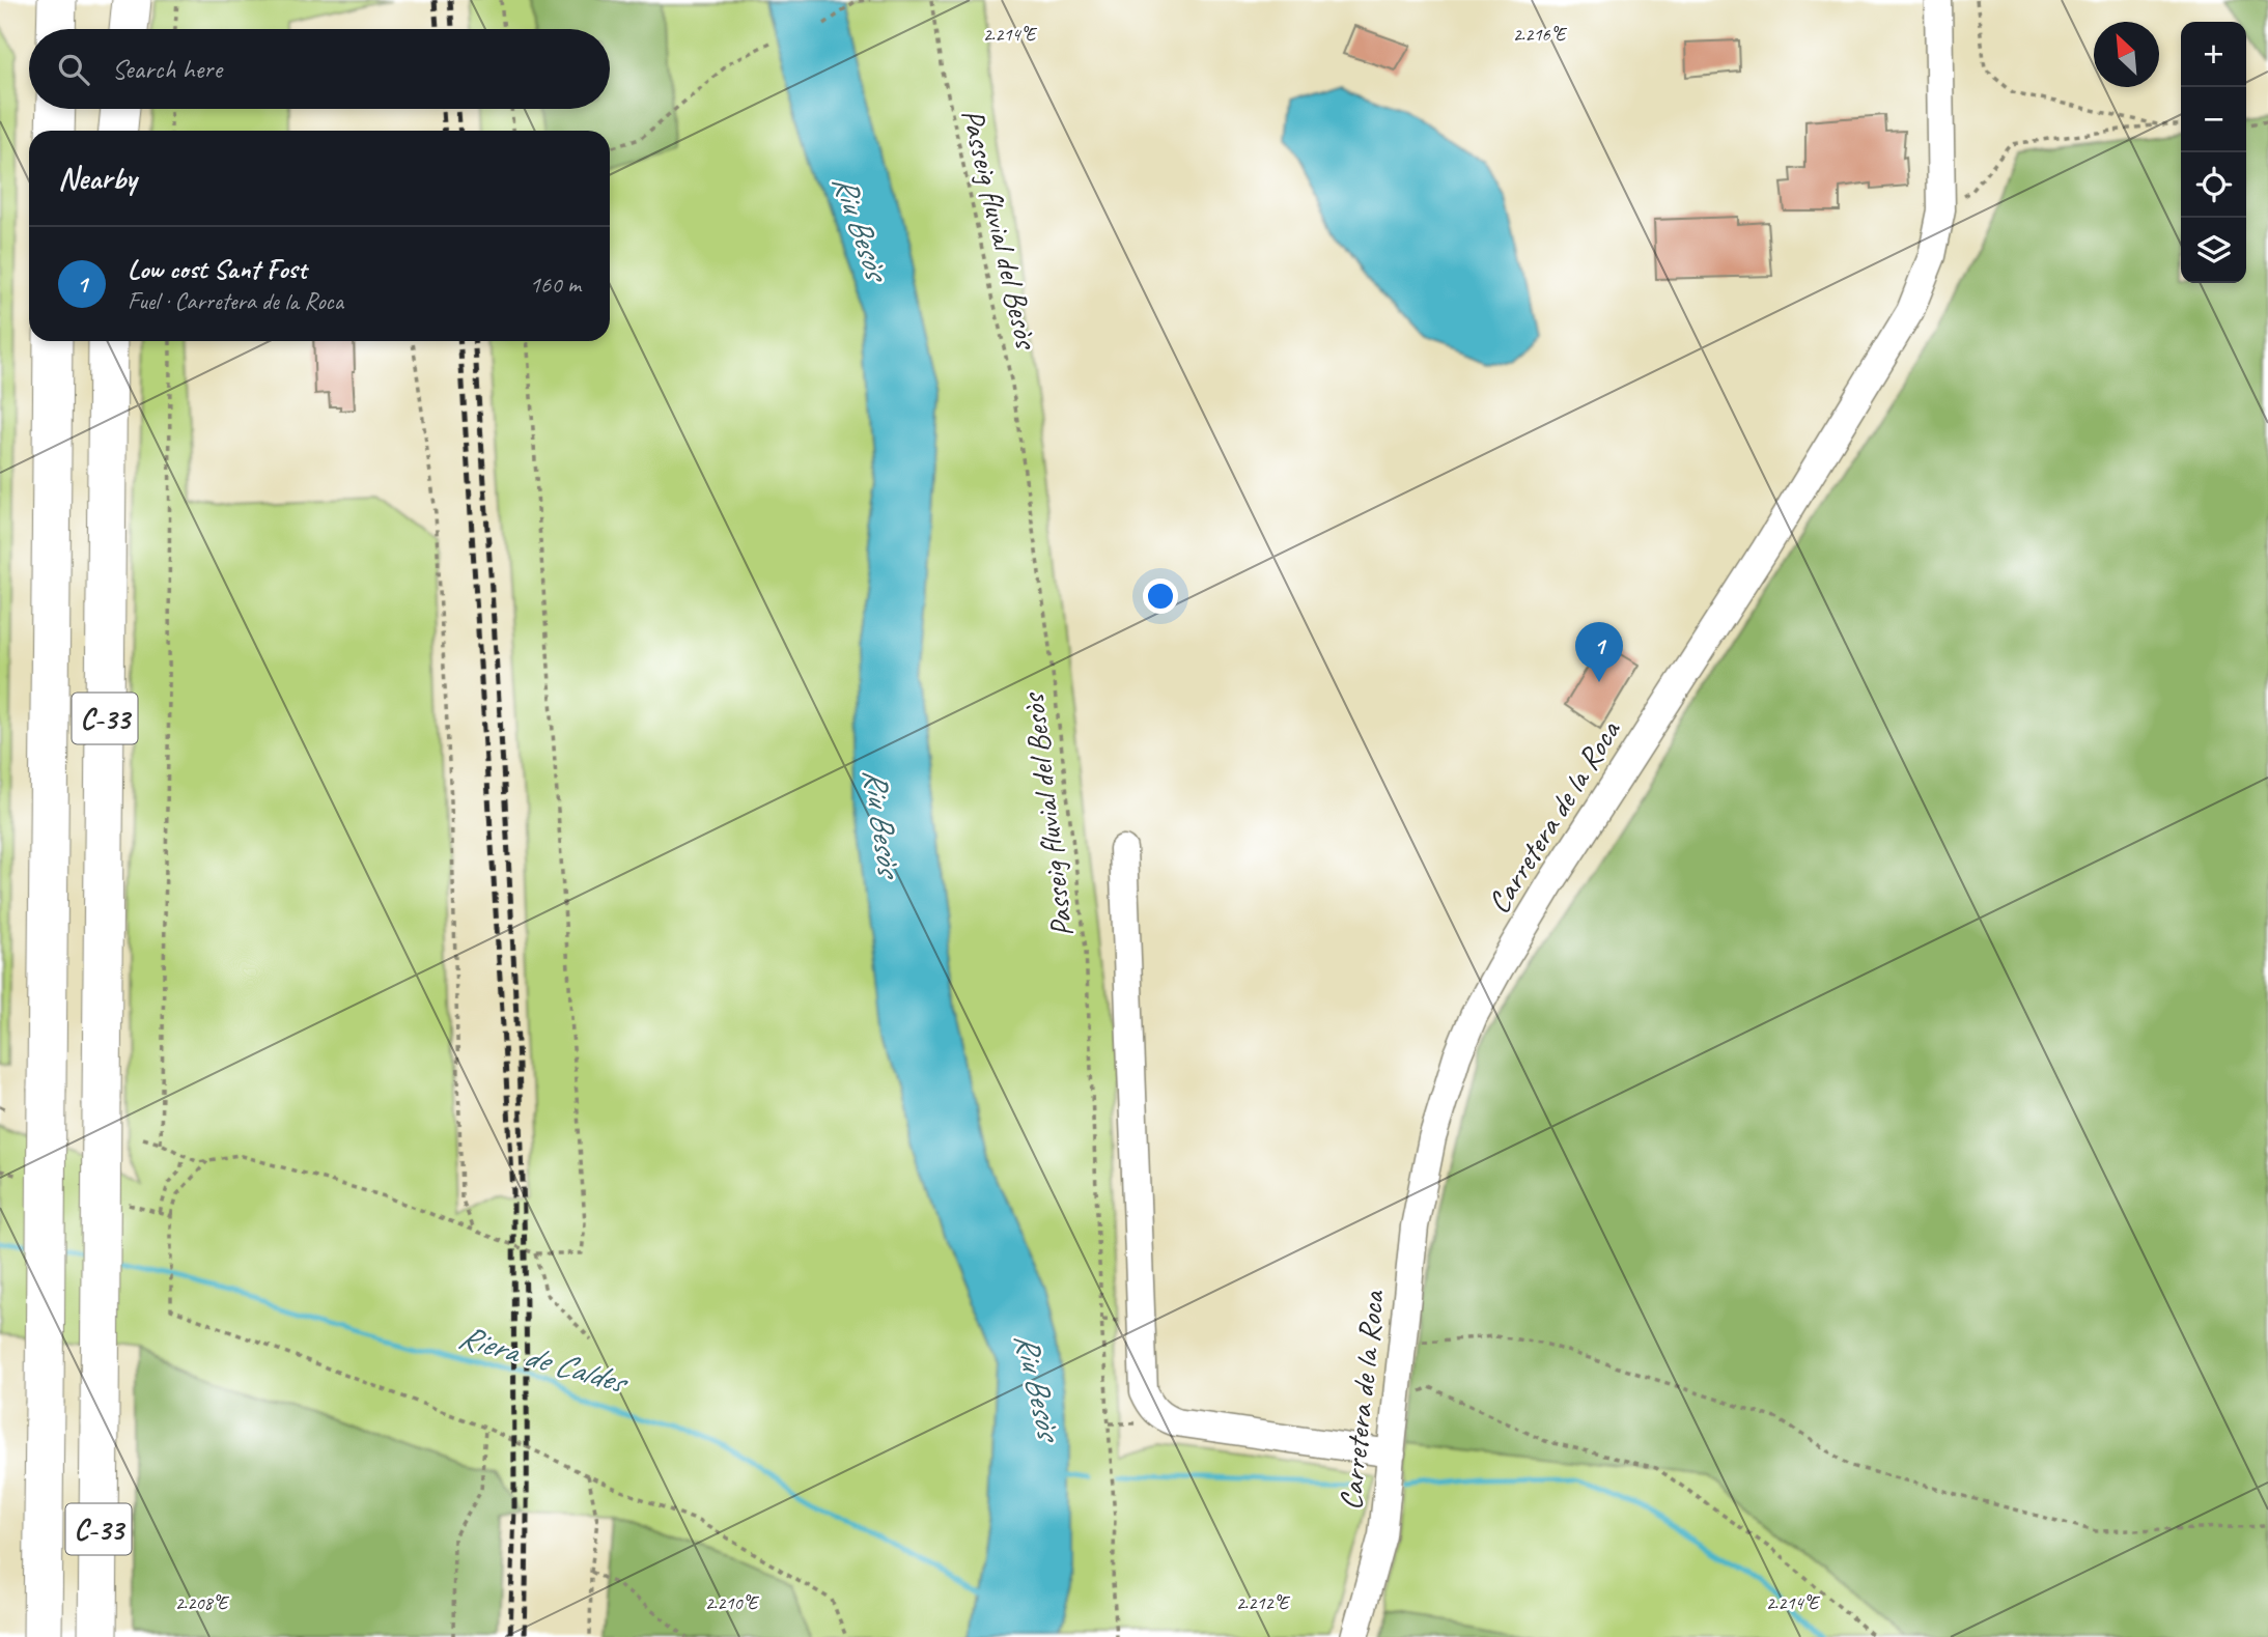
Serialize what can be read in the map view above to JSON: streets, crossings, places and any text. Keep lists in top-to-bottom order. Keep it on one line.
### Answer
{"streets":{"highway":["C-33"],"street":["Carretera de la Roca"],"path":["Passeig fluvial del Besòs"]},"water":["Riu Besòs","Riera de Caldes"],"north":"top left","page":{"map_buttons":["+","−"],"search":"Search here","heading":"Nearby","list":[{"mark":"1","name":"Low cost Sant Fost","note":"Fuel · Carretera de la Roca","value":"160 m"}],"pins":"1"},"coordinates":["2.214°E","2.216°E","2.208°E","2.210°E","2.212°E"]}
